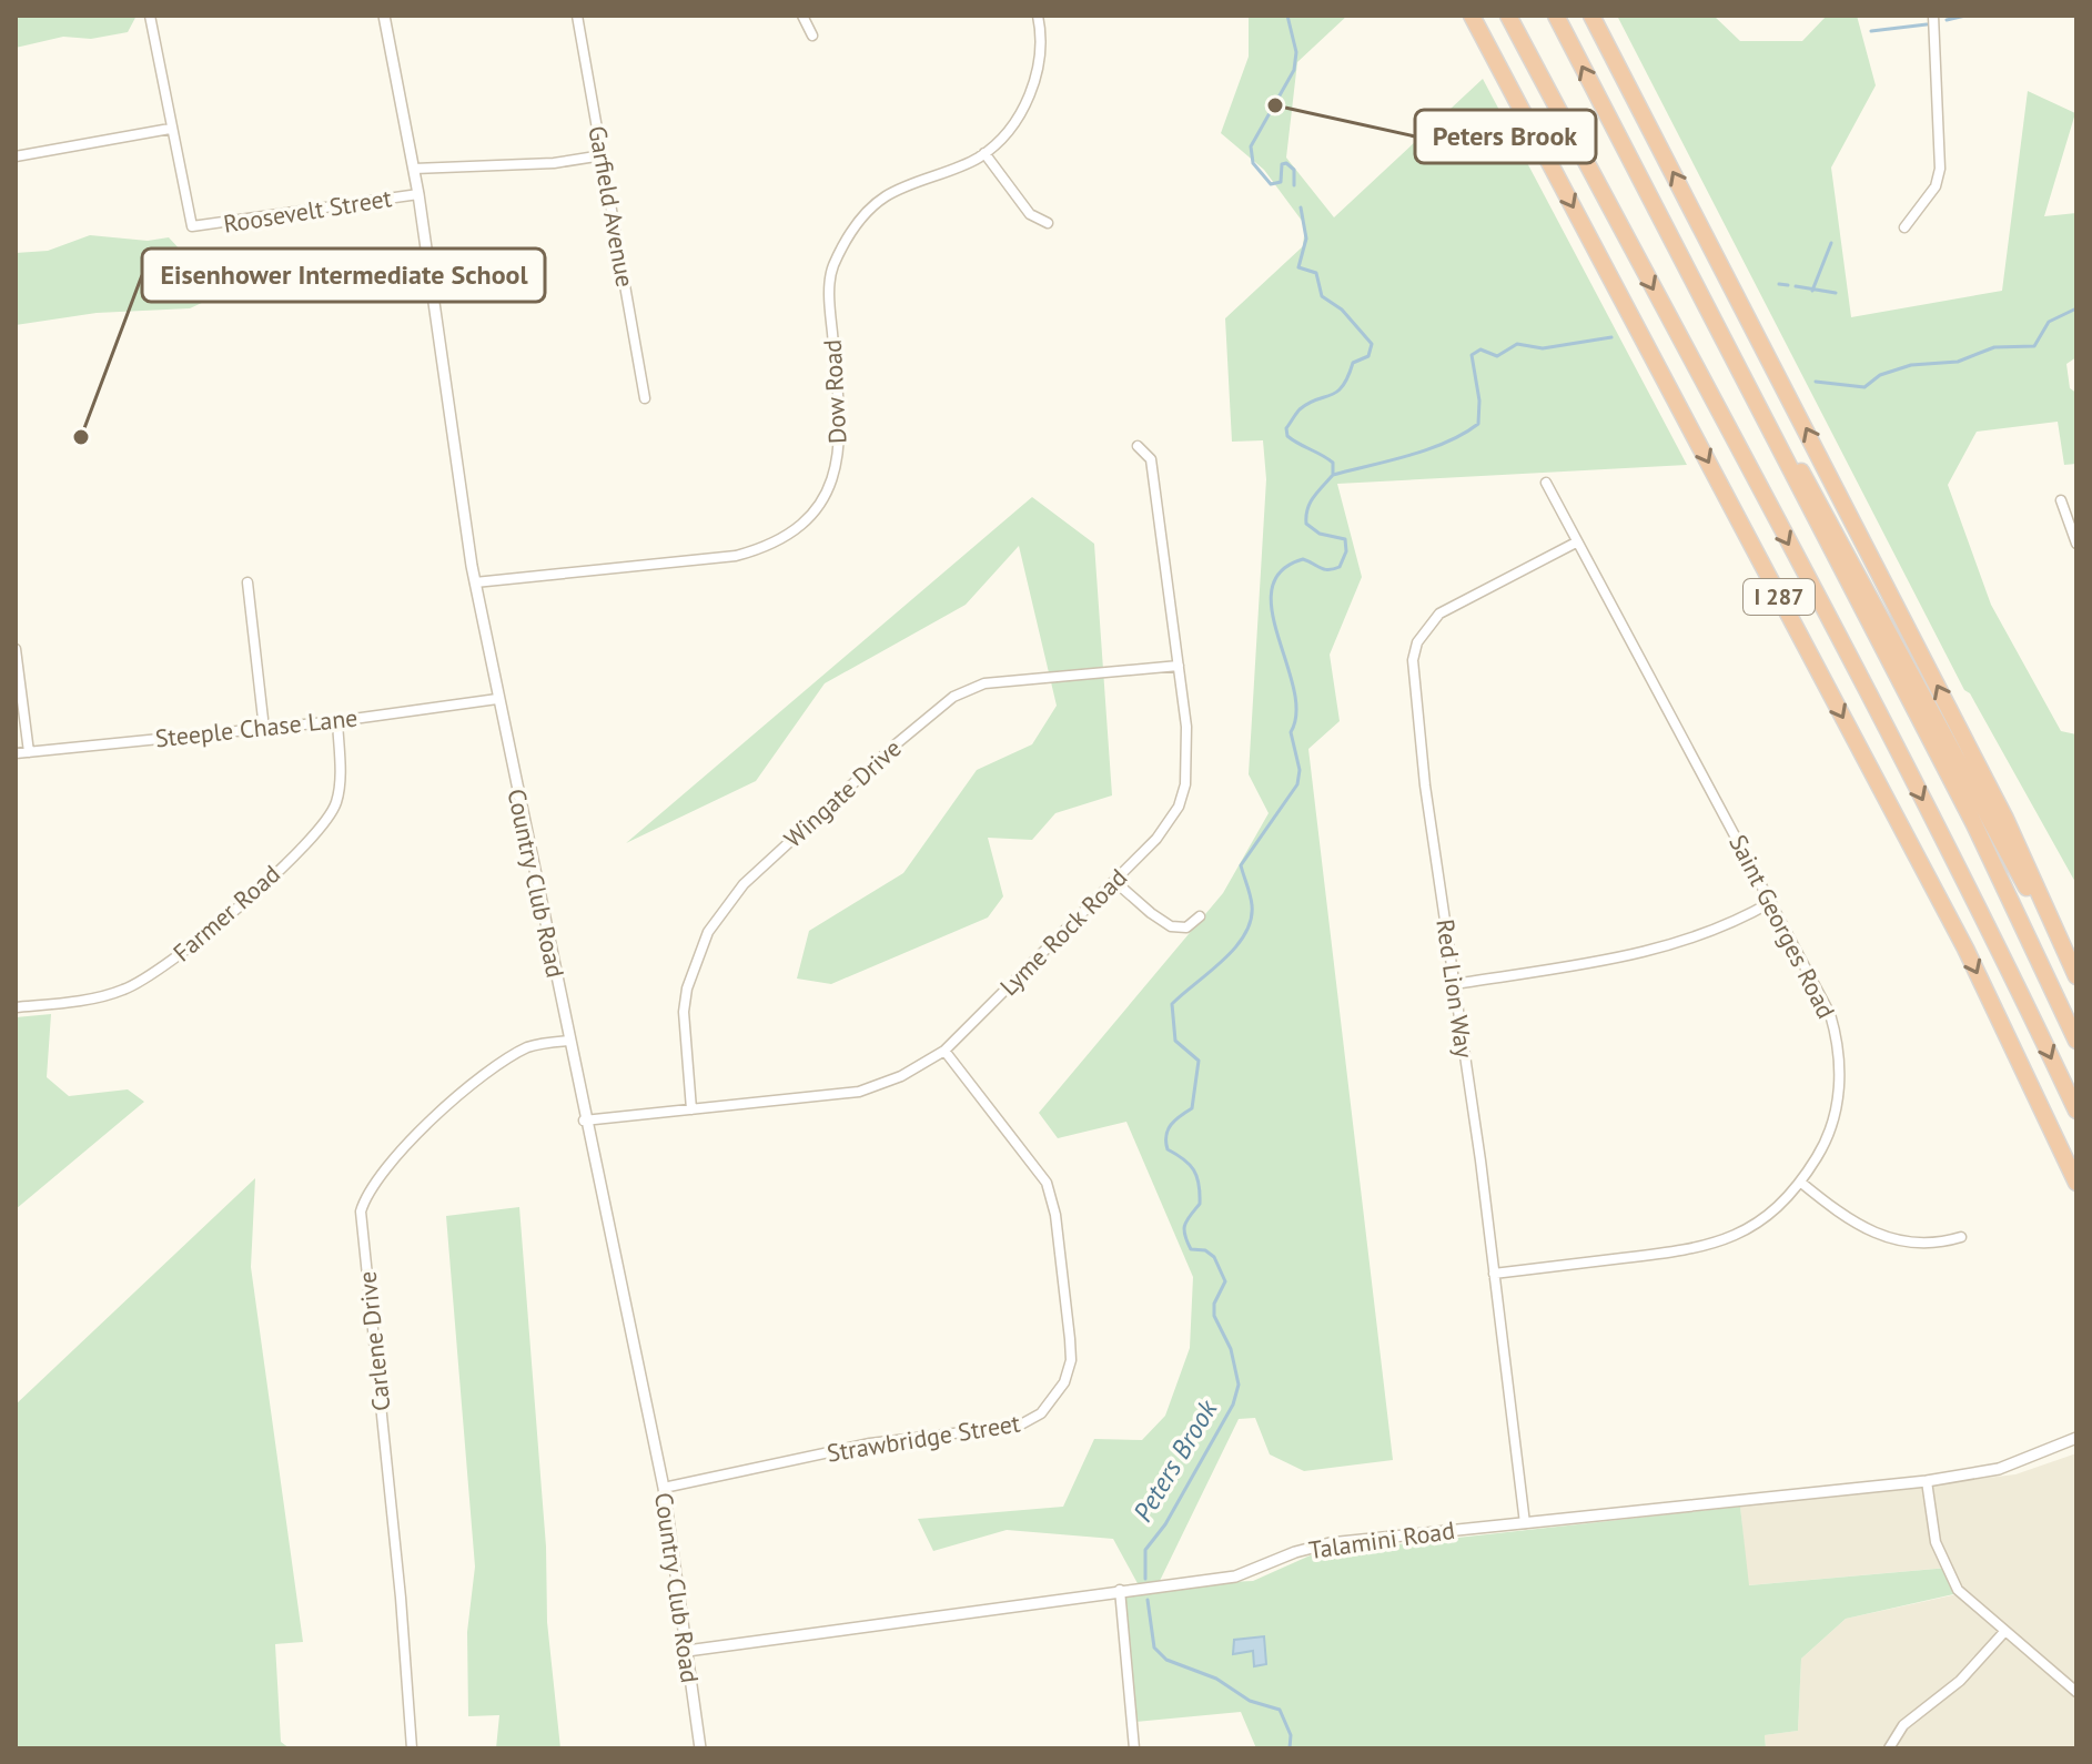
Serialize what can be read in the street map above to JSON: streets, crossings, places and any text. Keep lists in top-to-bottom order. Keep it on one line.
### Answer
{"streets":{"highway":["I 287"],"street":["Garfield Avenue","Roosevelt Street","Dow Road","Steeple Chase Lane","Wingate Drive","Country Club Road","Farmer Road","Saint Georges Road","Lyme Rock Road","Red Lion Way","Carlene Drive","Strawbridge Street","Talamini Road"]},"crossings":[["Garfield Avenue","Roosevelt Street"],["Roosevelt Street","Country Club Road"],["Dow Road","Country Club Road"],["Steeple Chase Lane","Country Club Road"],["Steeple Chase Lane","Farmer Road"],["Wingate Drive","Lyme Rock Road"],["Country Club Road","Lyme Rock Road"],["Country Club Road","Carlene Drive"],["Country Club Road","Strawbridge Street"],["Country Club Road","Talamini Road"],["Saint Georges Road","Red Lion Way"],["Lyme Rock Road","Strawbridge Street"],["Red Lion Way","Talamini Road"]],"water":["Peters Brook"],"places":["Peters Brook","Eisenhower Intermediate School"]}
